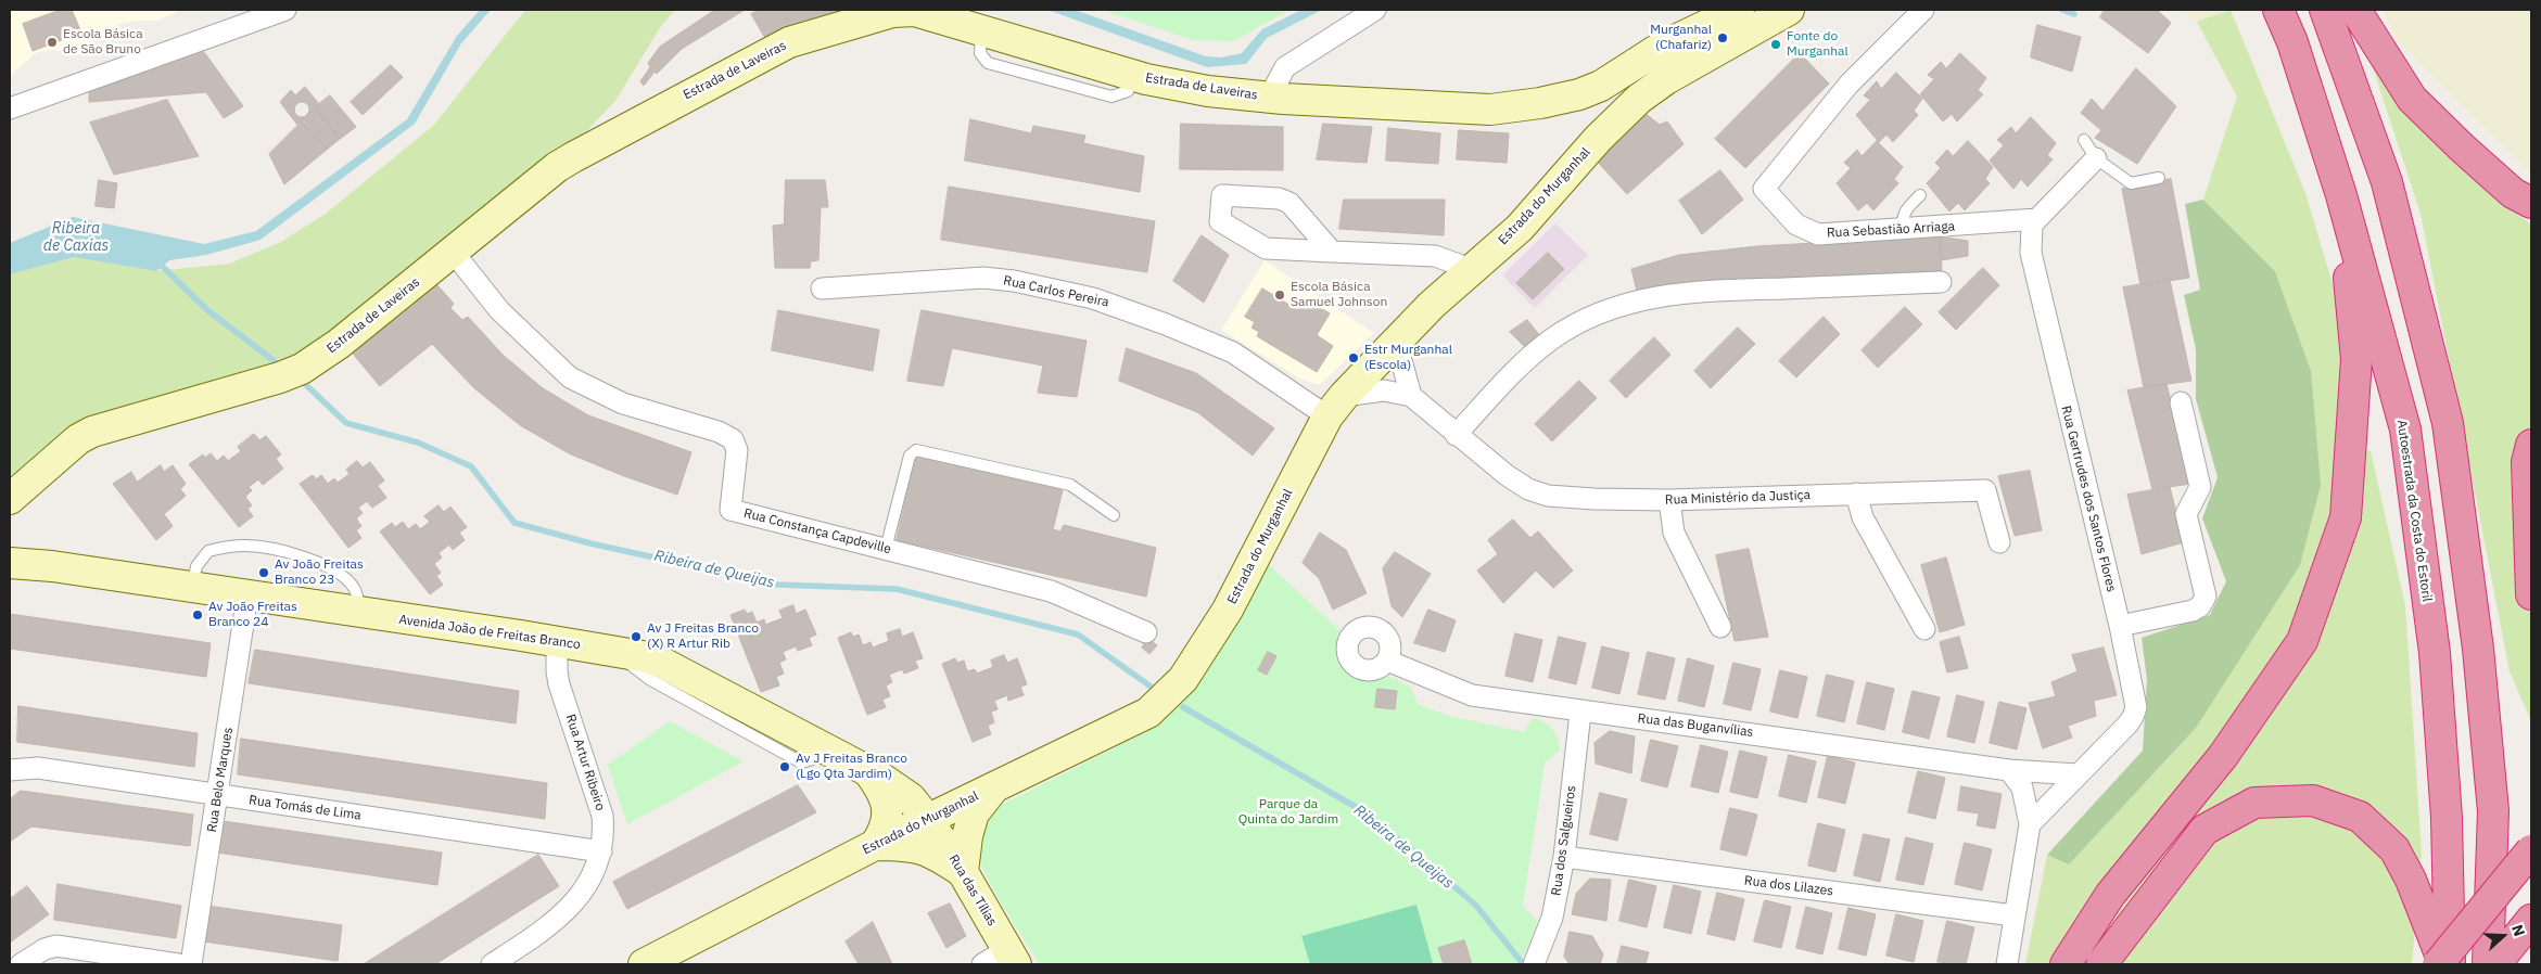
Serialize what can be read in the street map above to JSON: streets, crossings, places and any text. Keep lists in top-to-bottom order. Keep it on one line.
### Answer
{"streets":{"highway":["Autoestrada da Costa do Estoril"],"street":["Estrada de Laveiras","Estrada do Murganhal","Rua Sebastião Arriaga","Rua Carlos Pereira","Rua Ministério da Justiça","Rua Gertrudes dos Santos Flores","Rua Constança Capdeville","Avenida João de Freitas Branco","Rua das Buganvílias","Rua Artur Ribeiro","Rua Belo Marques","Rua Tomás de Lima","Rua dos Salgueiros","Rua dos Lilazes","Rua das Tílias"]},"crossings":[["Estrada de Laveiras","Estrada do Murganhal"],["Estrada de Laveiras","Rua Constança Capdeville"],["Estrada do Murganhal","Rua Carlos Pereira"],["Estrada do Murganhal","Rua Ministério da Justiça"],["Estrada do Murganhal","Avenida João de Freitas Branco"],["Estrada do Murganhal","Rua das Tílias"],["Rua Sebastião Arriaga","Rua Gertrudes dos Santos Flores"],["Rua Carlos Pereira","Rua Ministério da Justiça"],["Rua Gertrudes dos Santos Flores","Rua das Buganvílias"],["Avenida João de Freitas Branco","Rua Artur Ribeiro"],["Avenida João de Freitas Branco","Rua Belo Marques"],["Avenida João de Freitas Branco","Rua das Tílias"],["Rua das Buganvílias","Rua dos Salgueiros"],["Rua Artur Ribeiro","Rua Tomás de Lima"],["Rua Belo Marques","Rua Tomás de Lima"],["Rua dos Salgueiros","Rua dos Lilazes"]],"water":["Ribeira de Caxias","Ribeira de Queijas"],"parks":["Parque da Quinta do Jardim"],"places":["Murganhal (Chafariz)","Escola Básica de São Bruno","Fonte do Murganhal","Escola Básica Samuel Johnson","Estr Murganhal (Escola)","Av João Freitas Branco 23","Av João Freitas Branco 24","Av J Freitas Branco (X) R Artur Rib","Av J Freitas Branco (Lgo Qta Jardim)"],"north":"right"}
